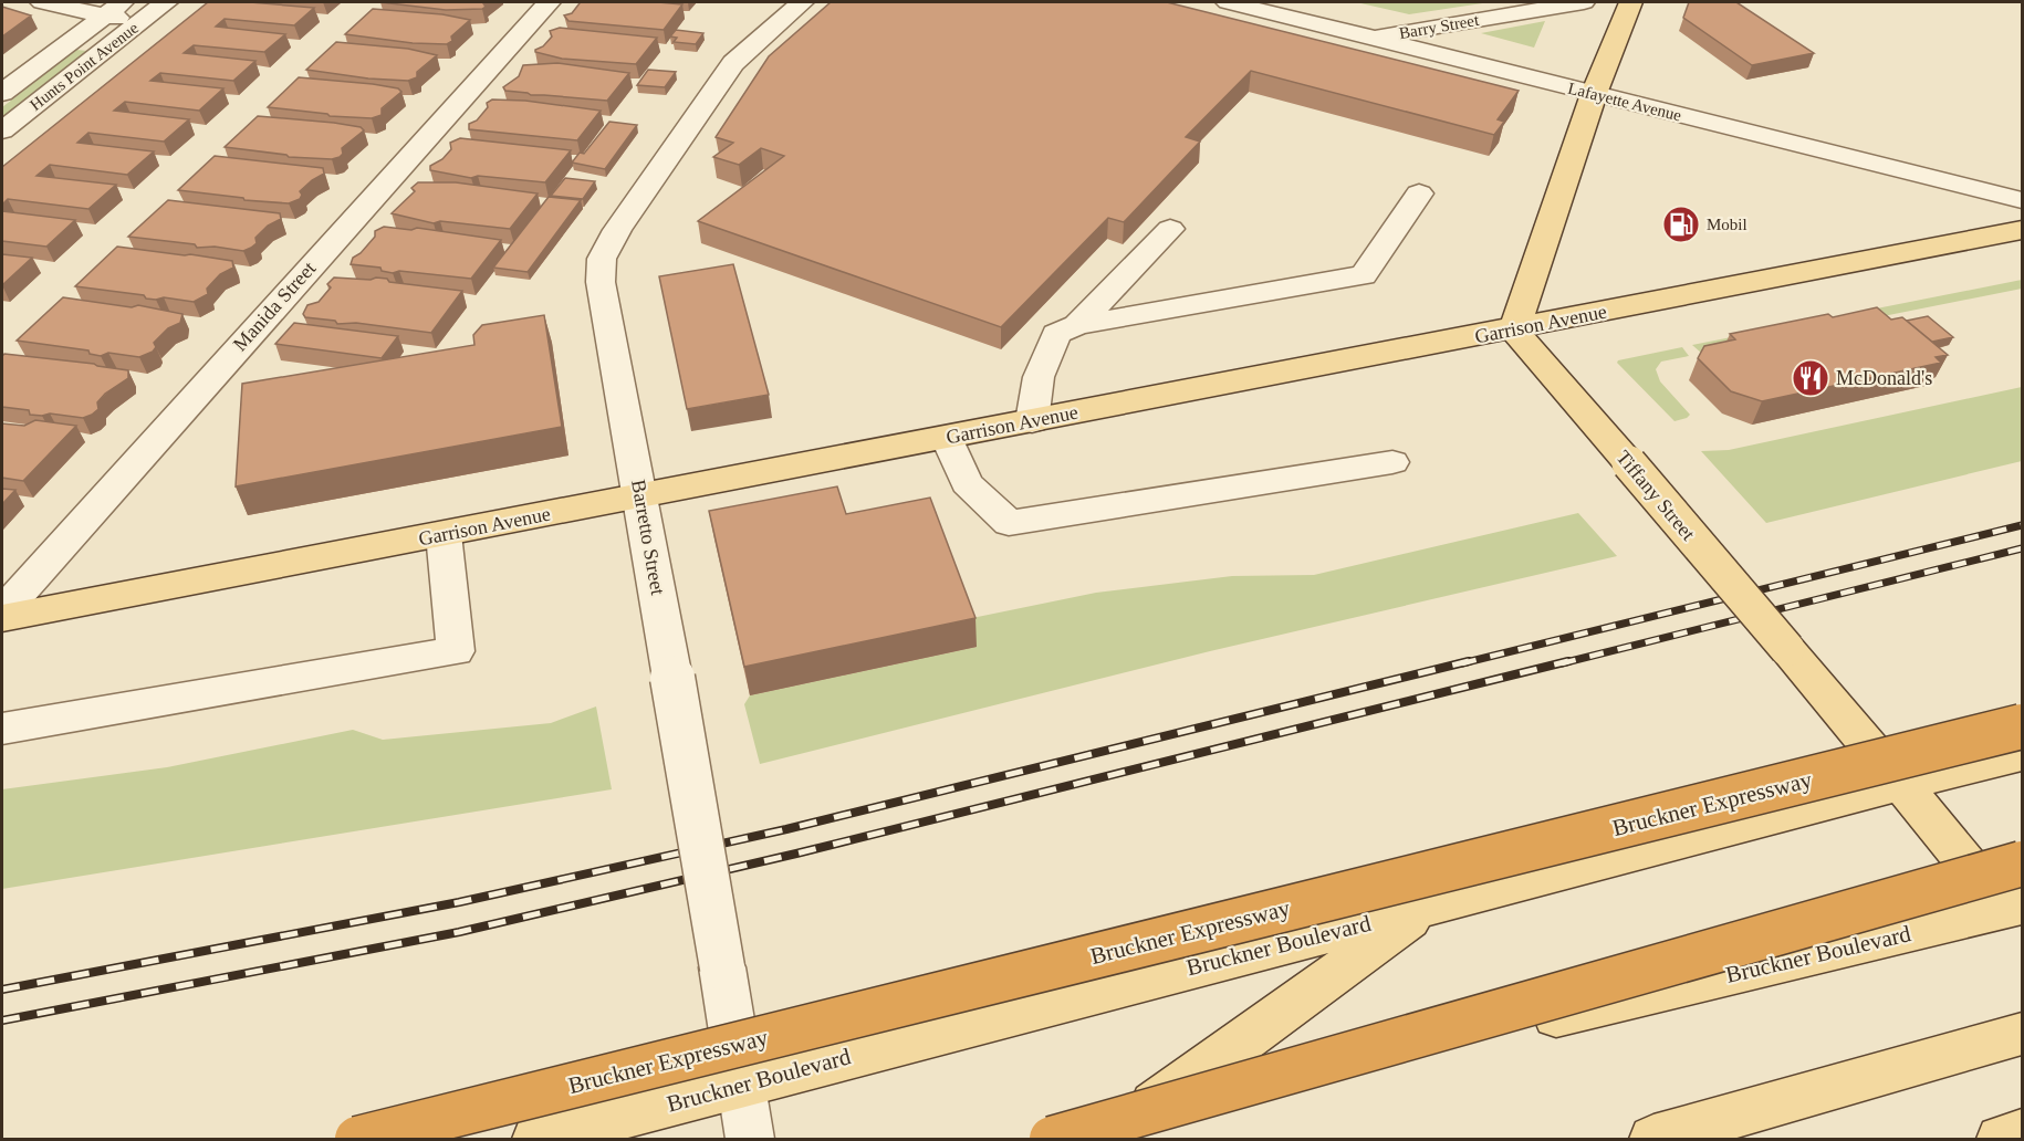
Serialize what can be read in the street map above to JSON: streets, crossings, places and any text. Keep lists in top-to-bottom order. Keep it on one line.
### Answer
{"streets":{"highway":["Bruckner Expressway"],"main road":["Garrison Avenue","Tiffany Street","Bruckner Boulevard"],"street":["Barry Street","Hunts Point Avenue","Lafayette Avenue","Manida Street","Barretto Street"]},"crossings":[["Barry Street","Lafayette Avenue"],["Garrison Avenue","Tiffany Street"],["Garrison Avenue","Barretto Street"],["Tiffany Street","Bruckner Boulevard"],["Barretto Street","Bruckner Boulevard"]],"places":{"fuel station":["Mobil"],"restaurant":["McDonald's"]}}
